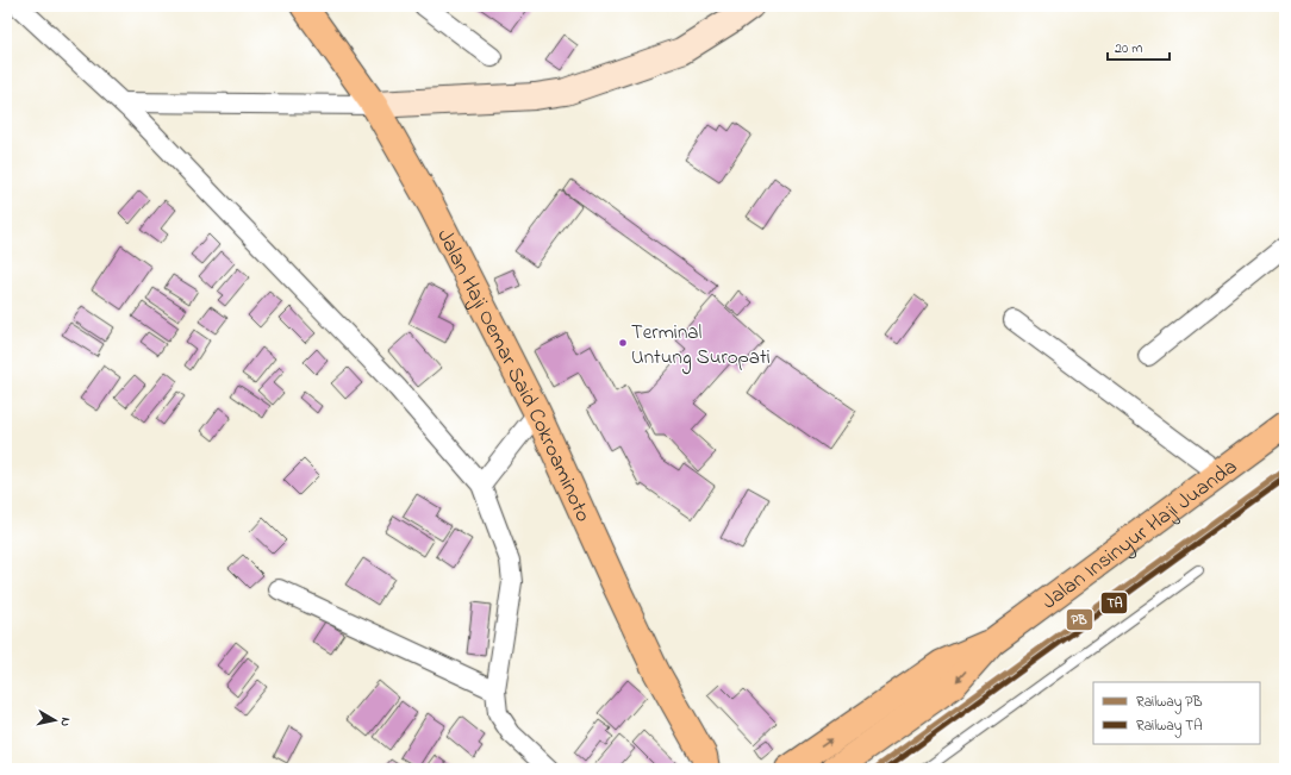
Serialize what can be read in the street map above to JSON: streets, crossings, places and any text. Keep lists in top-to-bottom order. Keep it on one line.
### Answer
{"streets":{"highway":["Jalan Haji Oemar Said Cokroaminoto","Jalan Insinyur Haji Juanda"]},"places":["Terminal Untung Suropati"],"lines":["rail line PB","rail line TA"],"legend":["Railway PB","Railway TA"],"scale_bar":"20 m","north":"right"}
